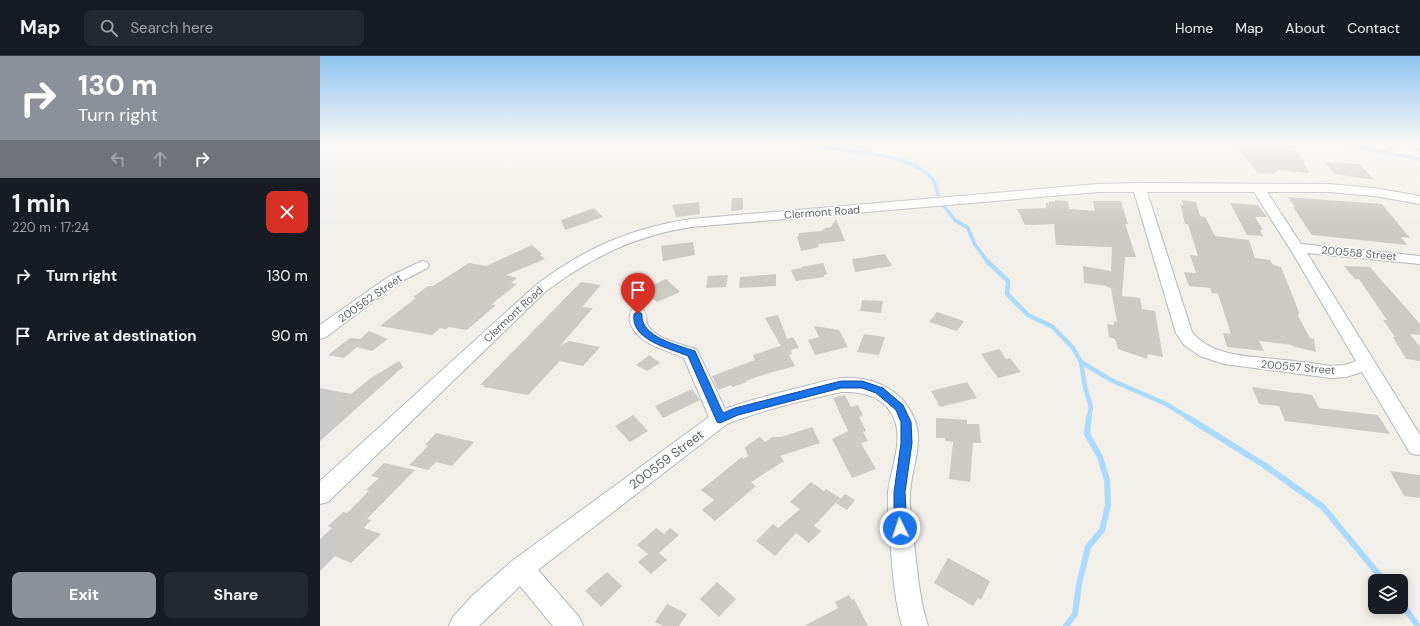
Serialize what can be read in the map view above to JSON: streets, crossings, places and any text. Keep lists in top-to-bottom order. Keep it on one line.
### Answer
{"streets":{"street":["Clermont Road","200558 Street","200562 Street","200557 Street","200559 Street"]},"crossings":[["Clermont Road","200557 Street"]],"page":{"header":"Map","search":"Search here","nav":["Home","Map","About","Contact"],"turn":["130 m","Turn right"],"heading":["1 min","220 m · 17:24"],"list":[{"name":"Turn right","value":"130 m"},{"name":"Arrive at destination","value":"90 m"}],"buttons":["Exit","Share"]}}
